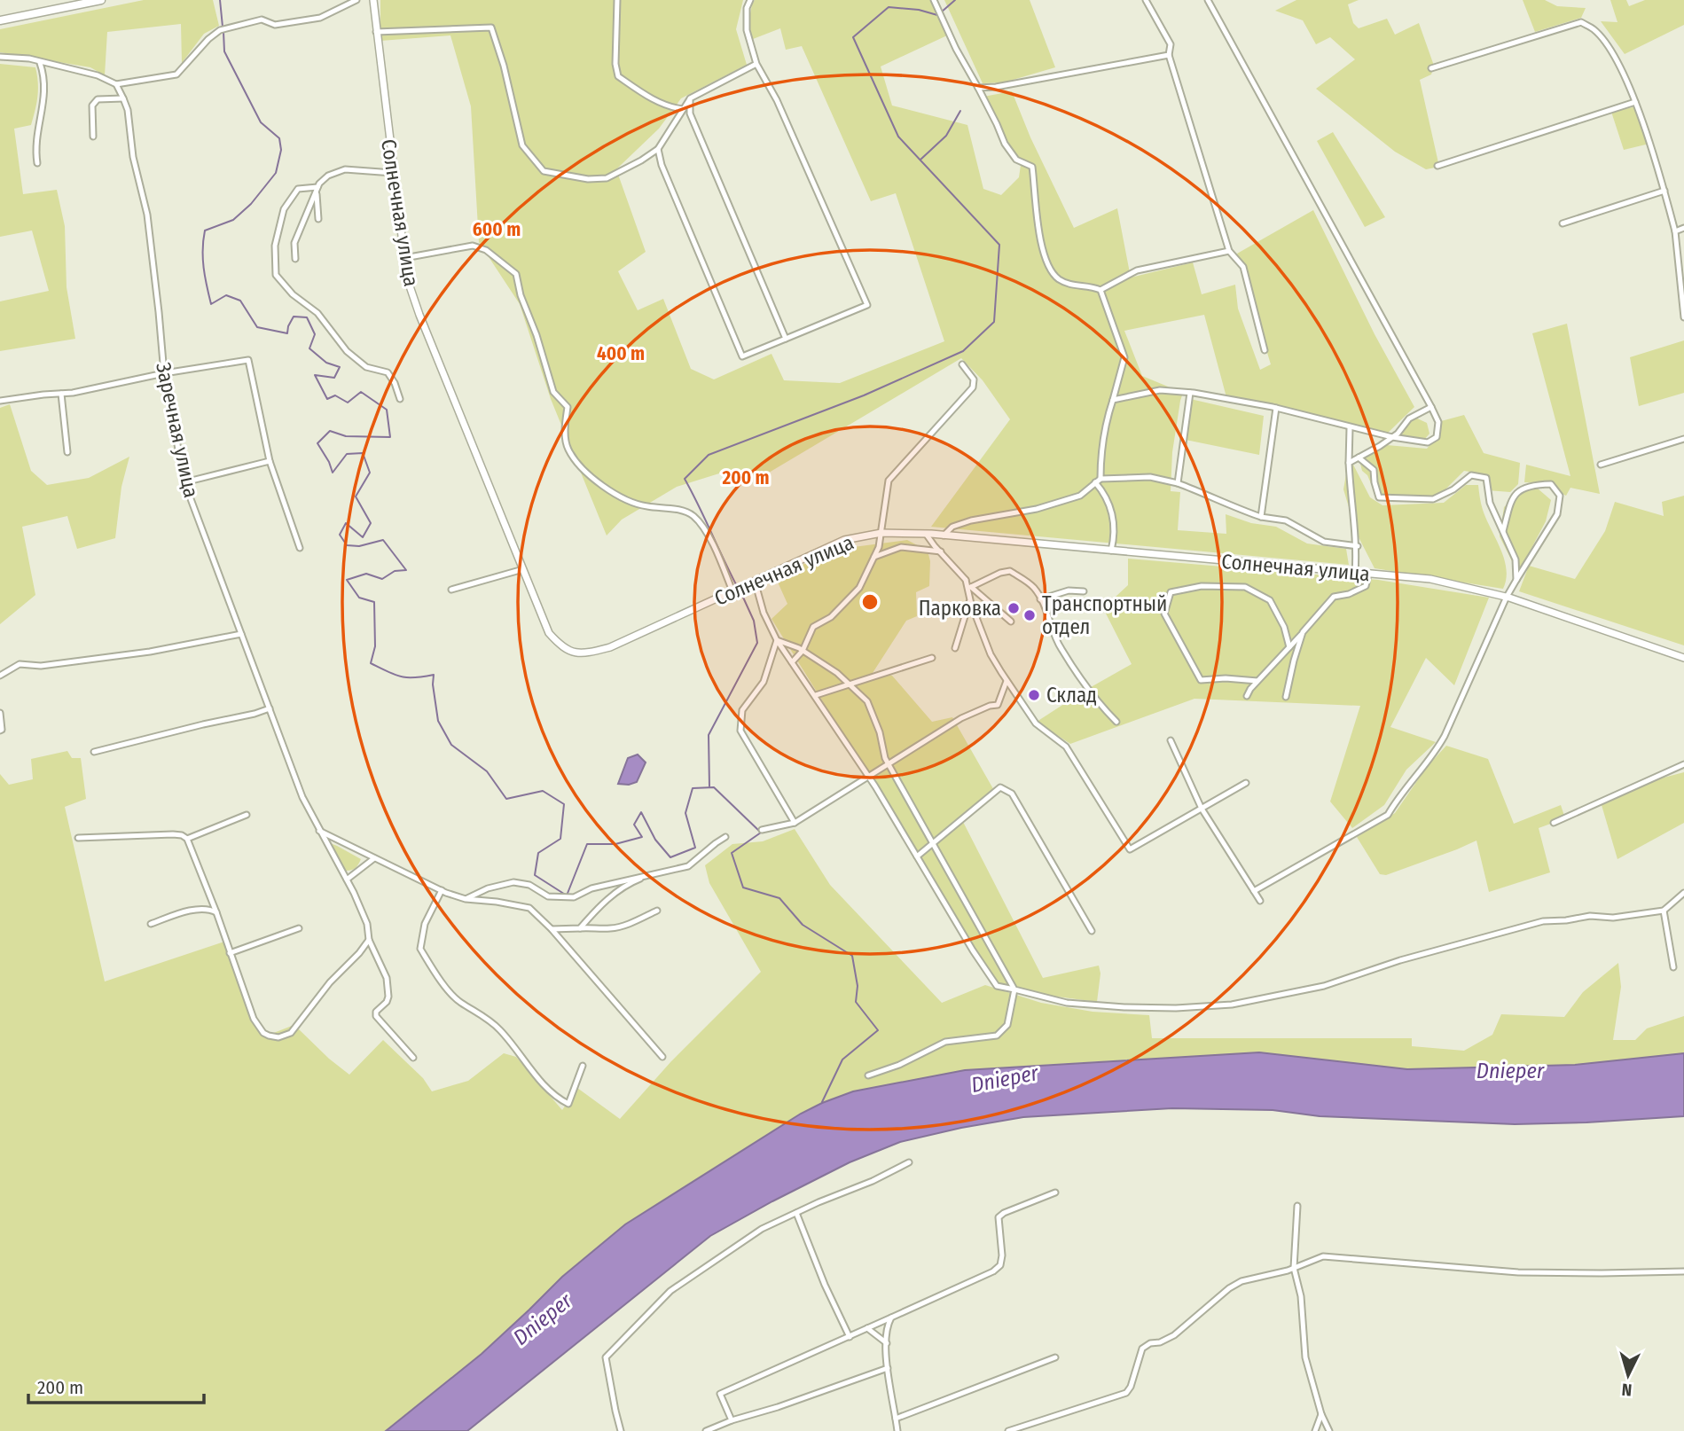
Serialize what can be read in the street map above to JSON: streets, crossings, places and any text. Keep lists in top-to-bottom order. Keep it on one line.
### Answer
{"streets":{"street":["Солнечная улица","Заречная улица"]},"water":["Dnieper"],"places":["Парковка","Транспортный отдел","Склад"],"scale_bar":"200 m","north":"bottom","rings":["600 m","400 m","200 m"]}
